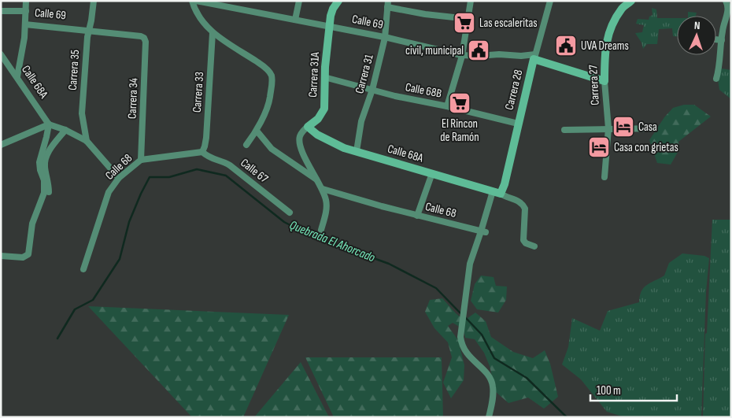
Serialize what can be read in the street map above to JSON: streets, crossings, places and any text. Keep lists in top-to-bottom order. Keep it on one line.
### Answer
{"streets":{"street":["Calle 69","Carrera 35","Carrera 31","Carrera 31A","Calle 68A","Carrera 27","Carrera 28","Calle 68B","Carrera 33","Carrera 34","Calle 68","Calle 67"]},"crossings":[["Calle 69","Carrera 35"],["Calle 69","Carrera 31"],["Calle 69","Carrera 31A"],["Calle 69","Carrera 27"],["Calle 69","Carrera 28"],["Calle 69","Carrera 34"],["Carrera 31","Calle 68A"],["Carrera 31","Calle 68B"],["Carrera 31A","Calle 68A"],["Carrera 31A","Calle 68B"],["Carrera 31A","Calle 68"],["Calle 68A","Carrera 28"],["Carrera 28","Calle 68B"],["Carrera 33","Calle 68"],["Carrera 33","Calle 67"],["Carrera 34","Calle 68"],["Calle 68","Calle 67"]],"water":["Quebrada El Ahorcado"],"places":{"supermarket":["Las escaleritas","El Rincon de Ramón"],"public building":["UVA Dreams","civil, municipal"],"hotel":["Casa","Casa con grietas"]},"scale_bar":"100 m","north":"top"}
